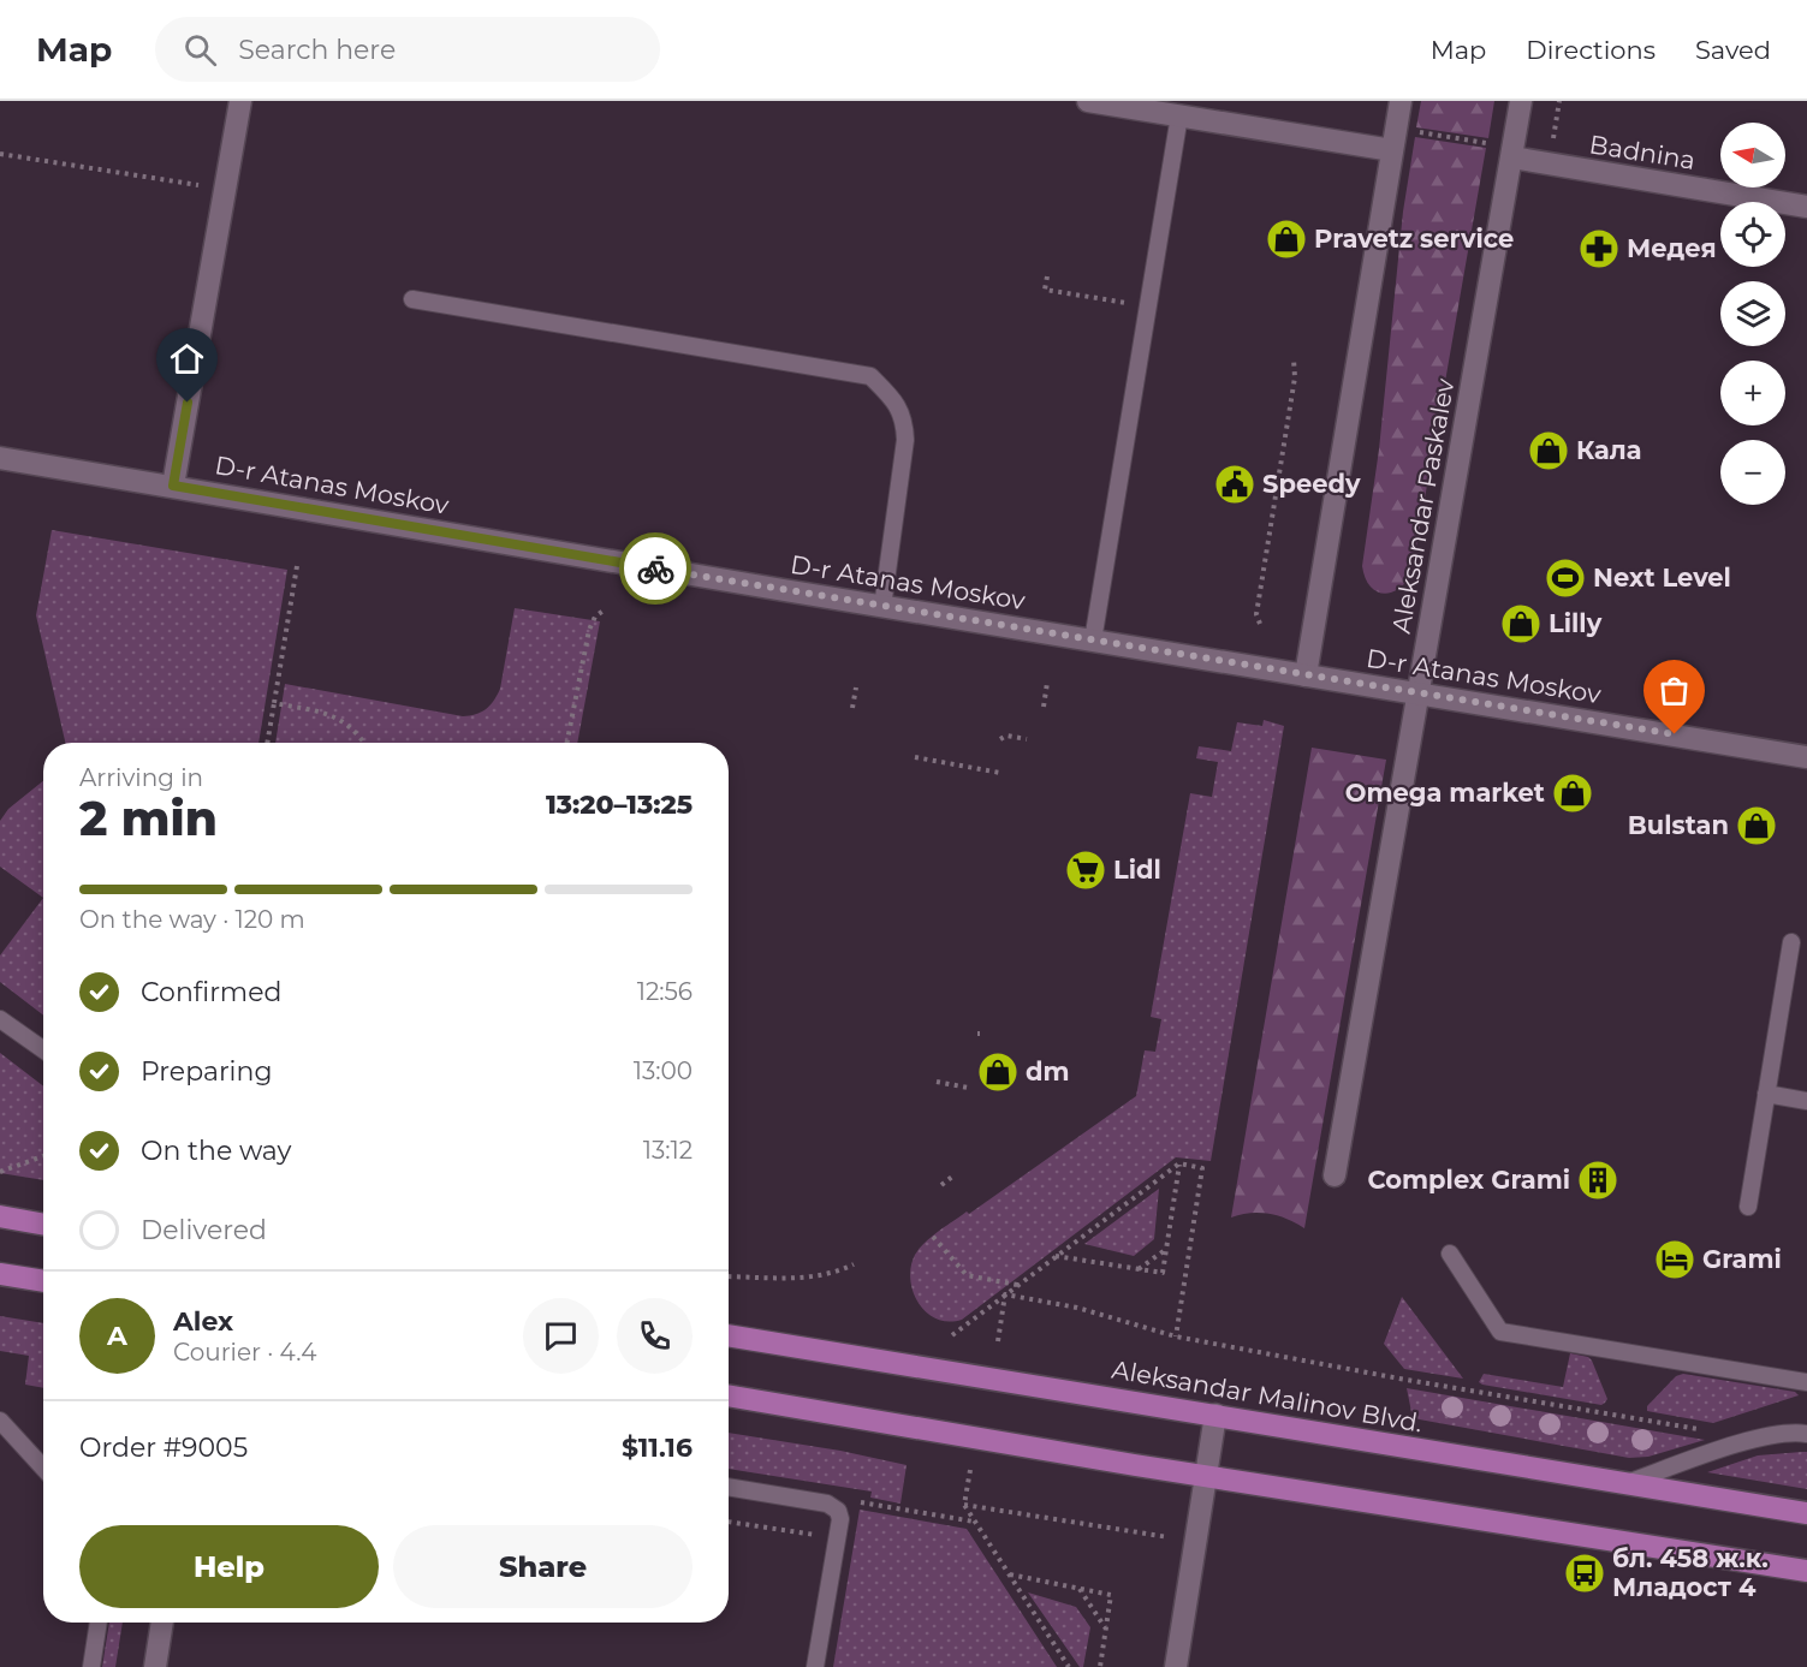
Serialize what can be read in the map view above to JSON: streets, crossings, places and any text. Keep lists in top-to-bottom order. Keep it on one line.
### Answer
{"streets":{"main road":["Aleksandar Malinov Blvd."],"street":["Badnina","D-r Atanas Moskov","Aleksandar Paskalev"]},"crossings":[["Badnina","Aleksandar Paskalev"],["D-r Atanas Moskov","Aleksandar Paskalev"]],"places":{"shop":["Pravetz service","Кала","Lilly","Omega market","Bulstan","dm"],"pharmacy":["Медея"],"public building":["Speedy"],"sports":["Next Level"],"supermarket":["Lidl"],"building":["Complex Grami"],"hotel":["Grami"],"bus stop":["бл. 458 ж.к. Младост 4"]},"north":"left","page":{"header":"Map","search":"Search here","nav":["Map","Directions","Saved"],"map_buttons":["+","−"],"heading":["2 min","Arriving in","13:20–13:25"],"panel":["Alex","Courier · 4.4","Order #9005","$11.16"],"bar":"On the way · 120 m","list":[["Confirmed","12:56"],["Preparing","13:00"],["On the way","13:12"],"Delivered"],"round":"A","buttons":["Help","Share"]}}
